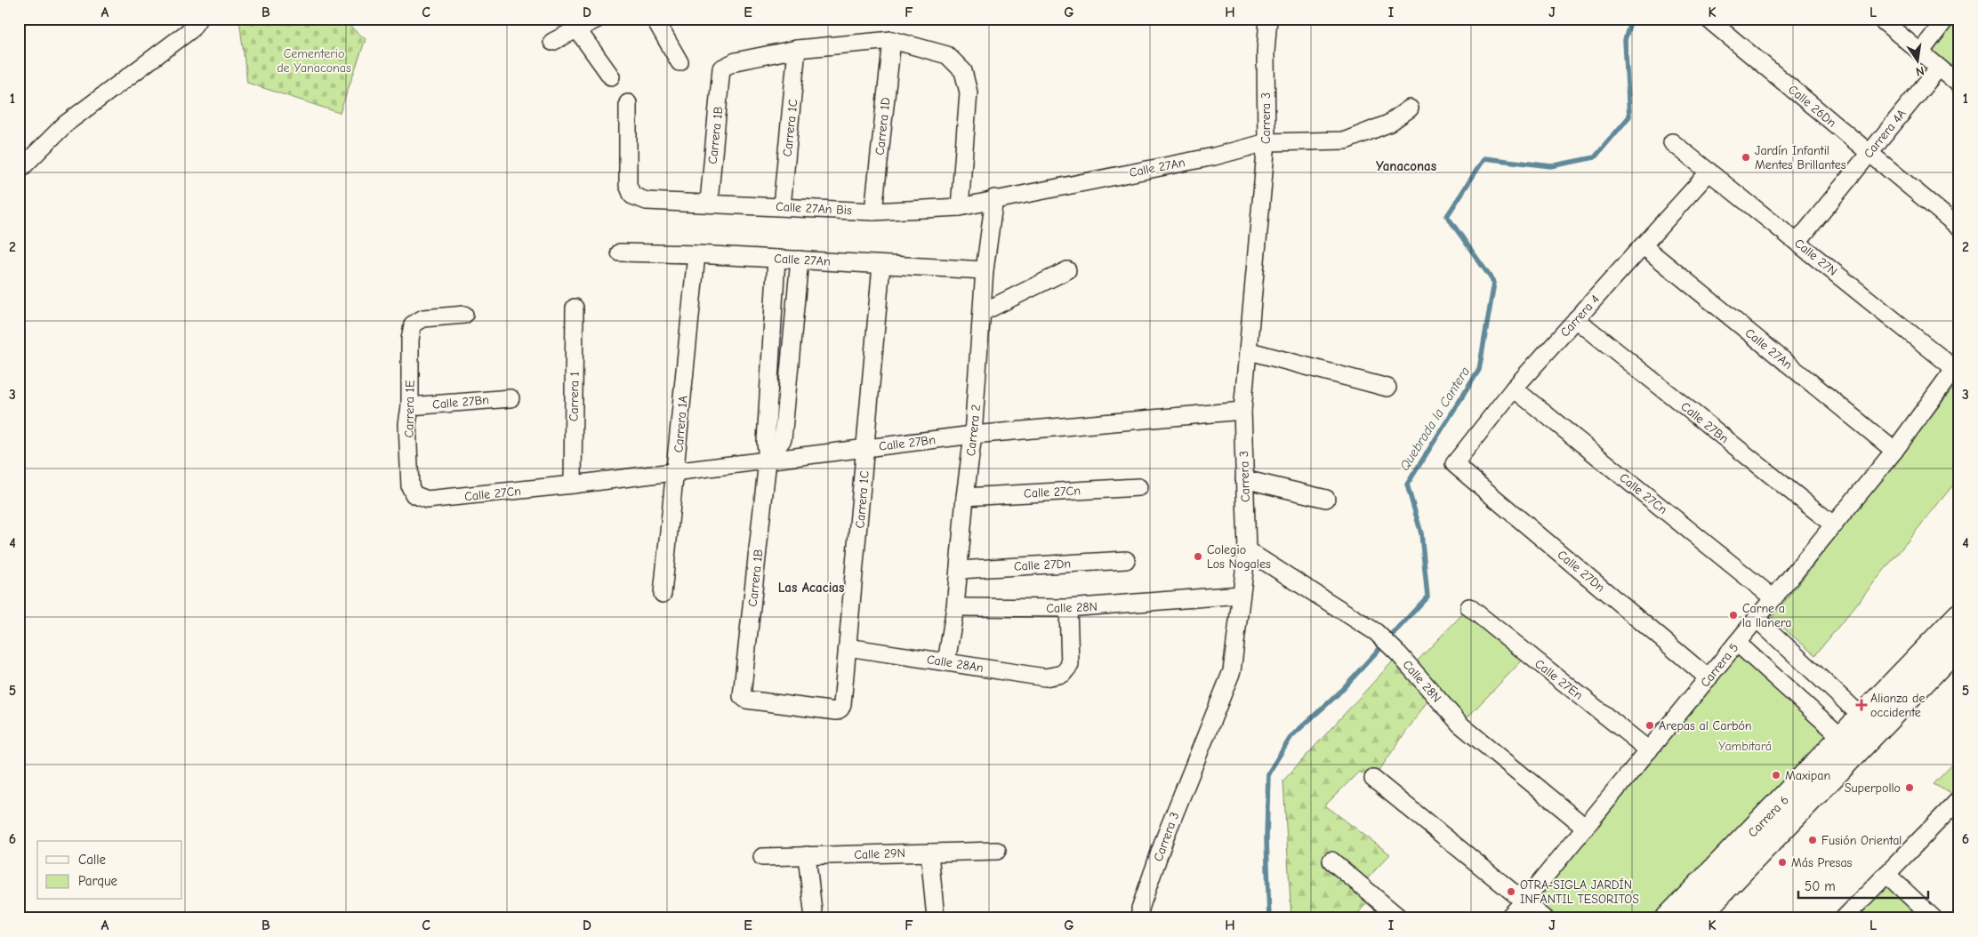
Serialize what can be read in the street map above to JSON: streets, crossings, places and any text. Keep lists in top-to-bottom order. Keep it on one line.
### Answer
{"streets":{"main road":["Carrera 6"],"street":["Calle 26Dn","Carrera 3","Carrera 1D","Carrera 1C","Carrera 4A","Carrera 1B","Calle 27An","Calle 27An Bis","Calle 27N","Carrera 4","Carrera 1","Calle 27Bn","Carrera 1E","Carrera 1A","Carrera 2","Calle 27Cn","Calle 27Dn","Calle 28N","Calle 28An","Carrera 5","Calle 27En","Calle 29N"]},"crossings":[["Calle 26Dn","Carrera 4A"],["Carrera 3","Calle 27An"],["Carrera 3","Calle 27Bn"],["Carrera 3","Calle 28N"],["Carrera 1D","Calle 27An Bis"],["Carrera 1C","Carrera 1B"],["Carrera 1C","Calle 27An"],["Carrera 1C","Calle 27An Bis"],["Carrera 1C","Calle 27Bn"],["Carrera 1C","Calle 28An"],["Carrera 4A","Calle 27N"],["Carrera 1B","Calle 27An"],["Carrera 1B","Calle 27An Bis"],["Carrera 1B","Calle 27Bn"],["Calle 27An","Calle 27An Bis"],["Calle 27An","Carrera 4"],["Calle 27An","Carrera 1A"],["Calle 27An","Carrera 2"],["Calle 27An","Carrera 5"],["Calle 27An Bis","Carrera 2"],["Calle 27N","Carrera 4"],["Calle 27N","Carrera 5"],["Carrera 4","Calle 27Bn"],["Carrera 4","Calle 27Cn"],["Carrera 4","Calle 27Dn"],["Carrera 1","Calle 27Bn"],["Carrera 1","Calle 27Cn"],["Calle 27Bn","Carrera 1E"],["Calle 27Bn","Carrera 1A"],["Calle 27Bn","Carrera 2"],["Calle 27Bn","Calle 27Cn"],["Calle 27Bn","Carrera 5"],["Carrera 1E","Calle 27Cn"],["Carrera 2","Calle 27Cn"],["Carrera 2","Calle 27Dn"],["Carrera 2","Calle 28N"],["Carrera 2","Calle 28An"],["Calle 27Cn","Carrera 5"],["Calle 27Dn","Carrera 5"],["Calle 28N","Calle 28An"],["Calle 28N","Carrera 5"],["Carrera 5","Calle 27En"]],"districts":["Yanaconas","Las Acacias"],"water":["Quebrada la Cantera"],"parks":["Cementerio de Yanaconas","Yambitará"],"places":{"other":["Jardín Infantil Mentes Brillantes","Colegio Los Nogales","Carne a la llanera","Arepas al Carbón","Maxipan","Superpollo","Fusión Oriental","Más Presas","OTRA-SIGLA JARDÍN INFANTIL TESORITOS"],"health":["Alianza de occidente"]},"legend":["Calle","Parque"],"scale_bar":"50 m","north":"bottom","grid":{"columns":["A","B","C","D","E","F","G","H","I","J","K","L"],"rows":["1","2","3","4","5","6"]}}
